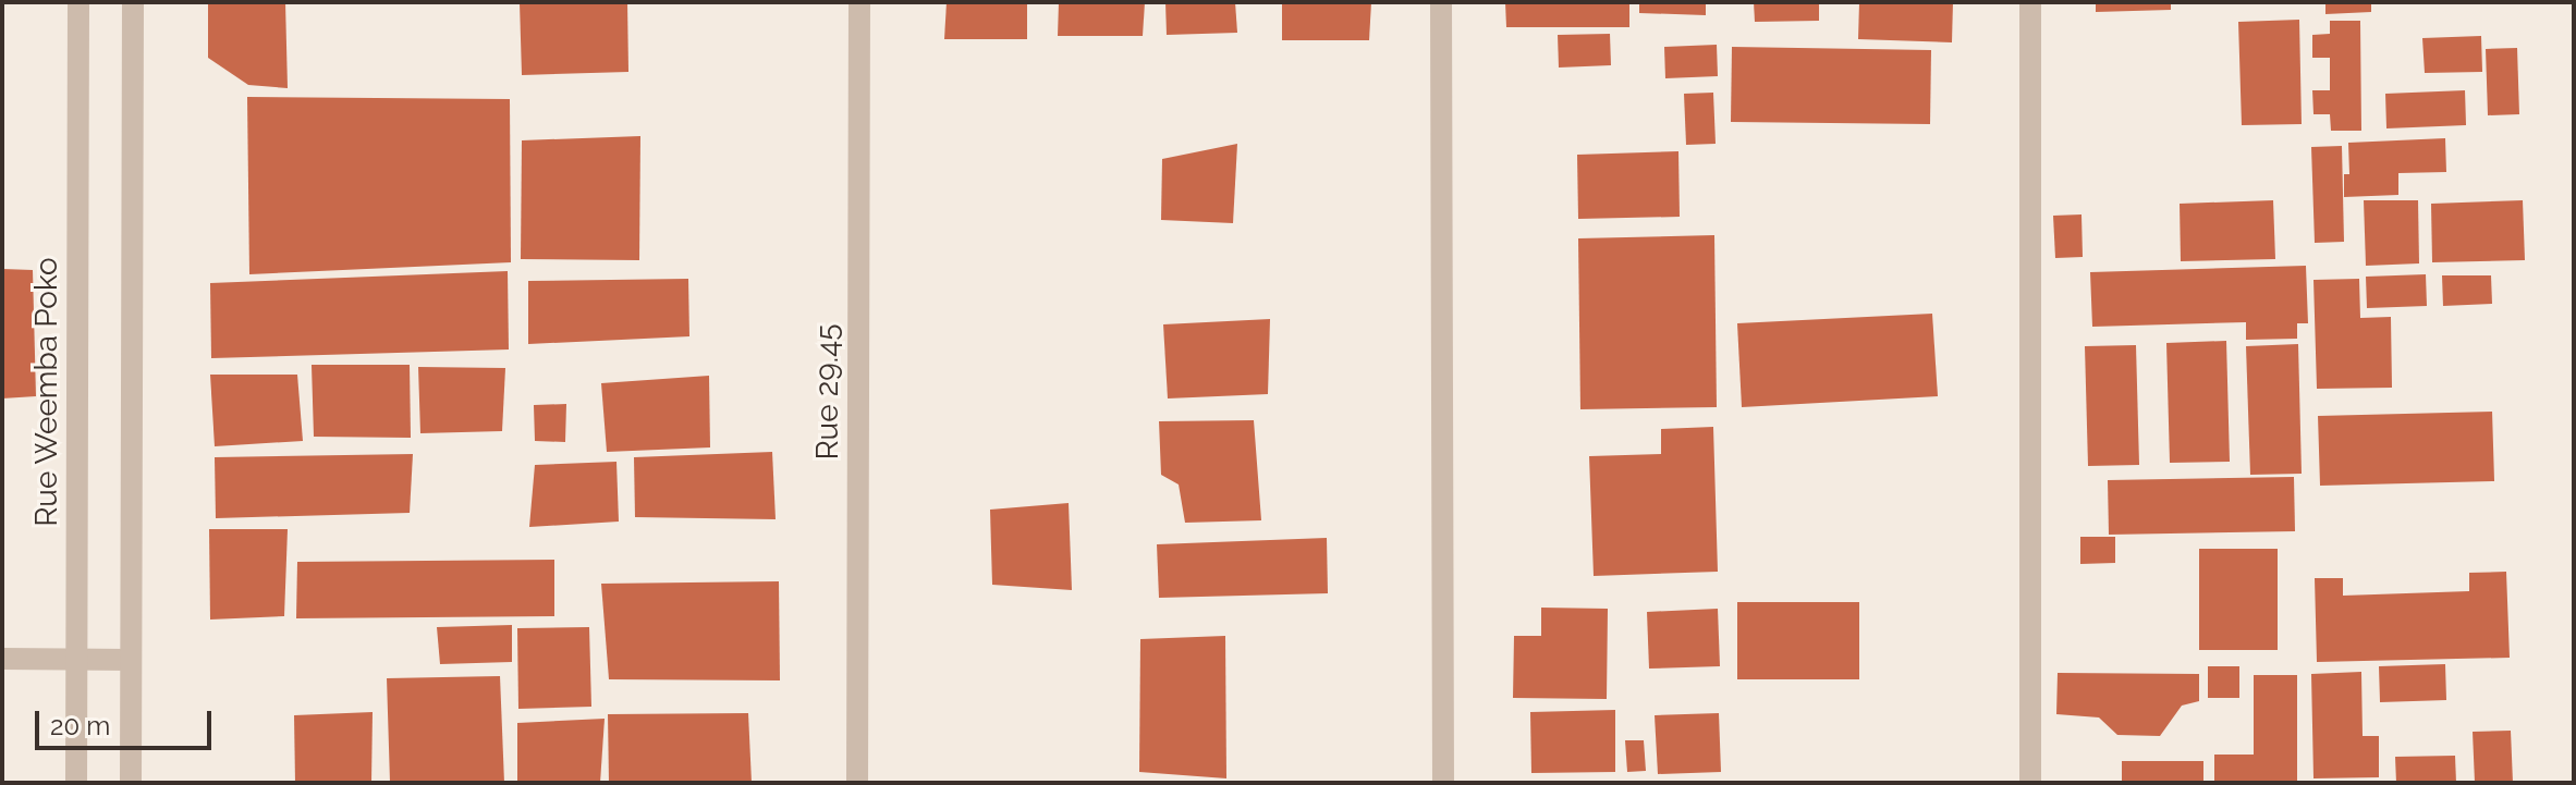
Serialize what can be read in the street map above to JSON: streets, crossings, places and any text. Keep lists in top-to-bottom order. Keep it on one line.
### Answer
{"streets":{"street":["Rue Weemba Poko","Rue 29.45"]},"scale_bar":"20 m"}
